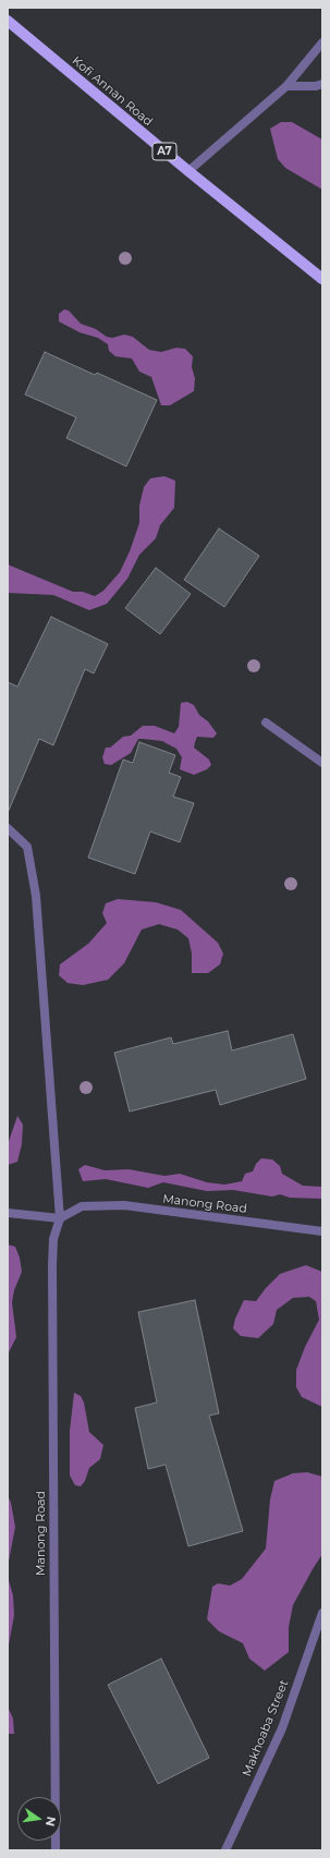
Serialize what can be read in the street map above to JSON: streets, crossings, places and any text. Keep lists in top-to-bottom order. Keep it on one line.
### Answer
{"streets":{"main road":["Kofi Annan Road","A7"],"street":["Manong Road","Makhoaba Street"]},"north":"right"}
